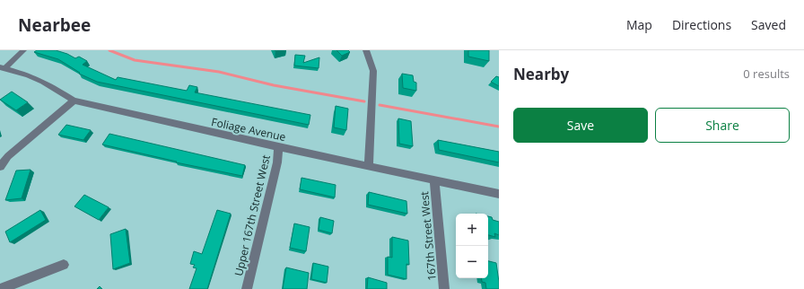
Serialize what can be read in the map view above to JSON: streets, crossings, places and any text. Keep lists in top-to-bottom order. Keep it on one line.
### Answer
{"streets":{"street":["Foliage Avenue","Upper 167th Street West","167th Street West"]},"crossings":[["Foliage Avenue","Upper 167th Street West"],["Foliage Avenue","167th Street West"]],"page":{"header":"Nearbee","nav":["Map","Directions","Saved"],"heading":["Nearby","0 results"],"buttons":["Save","Share"],"map_buttons":["+","−"]}}
